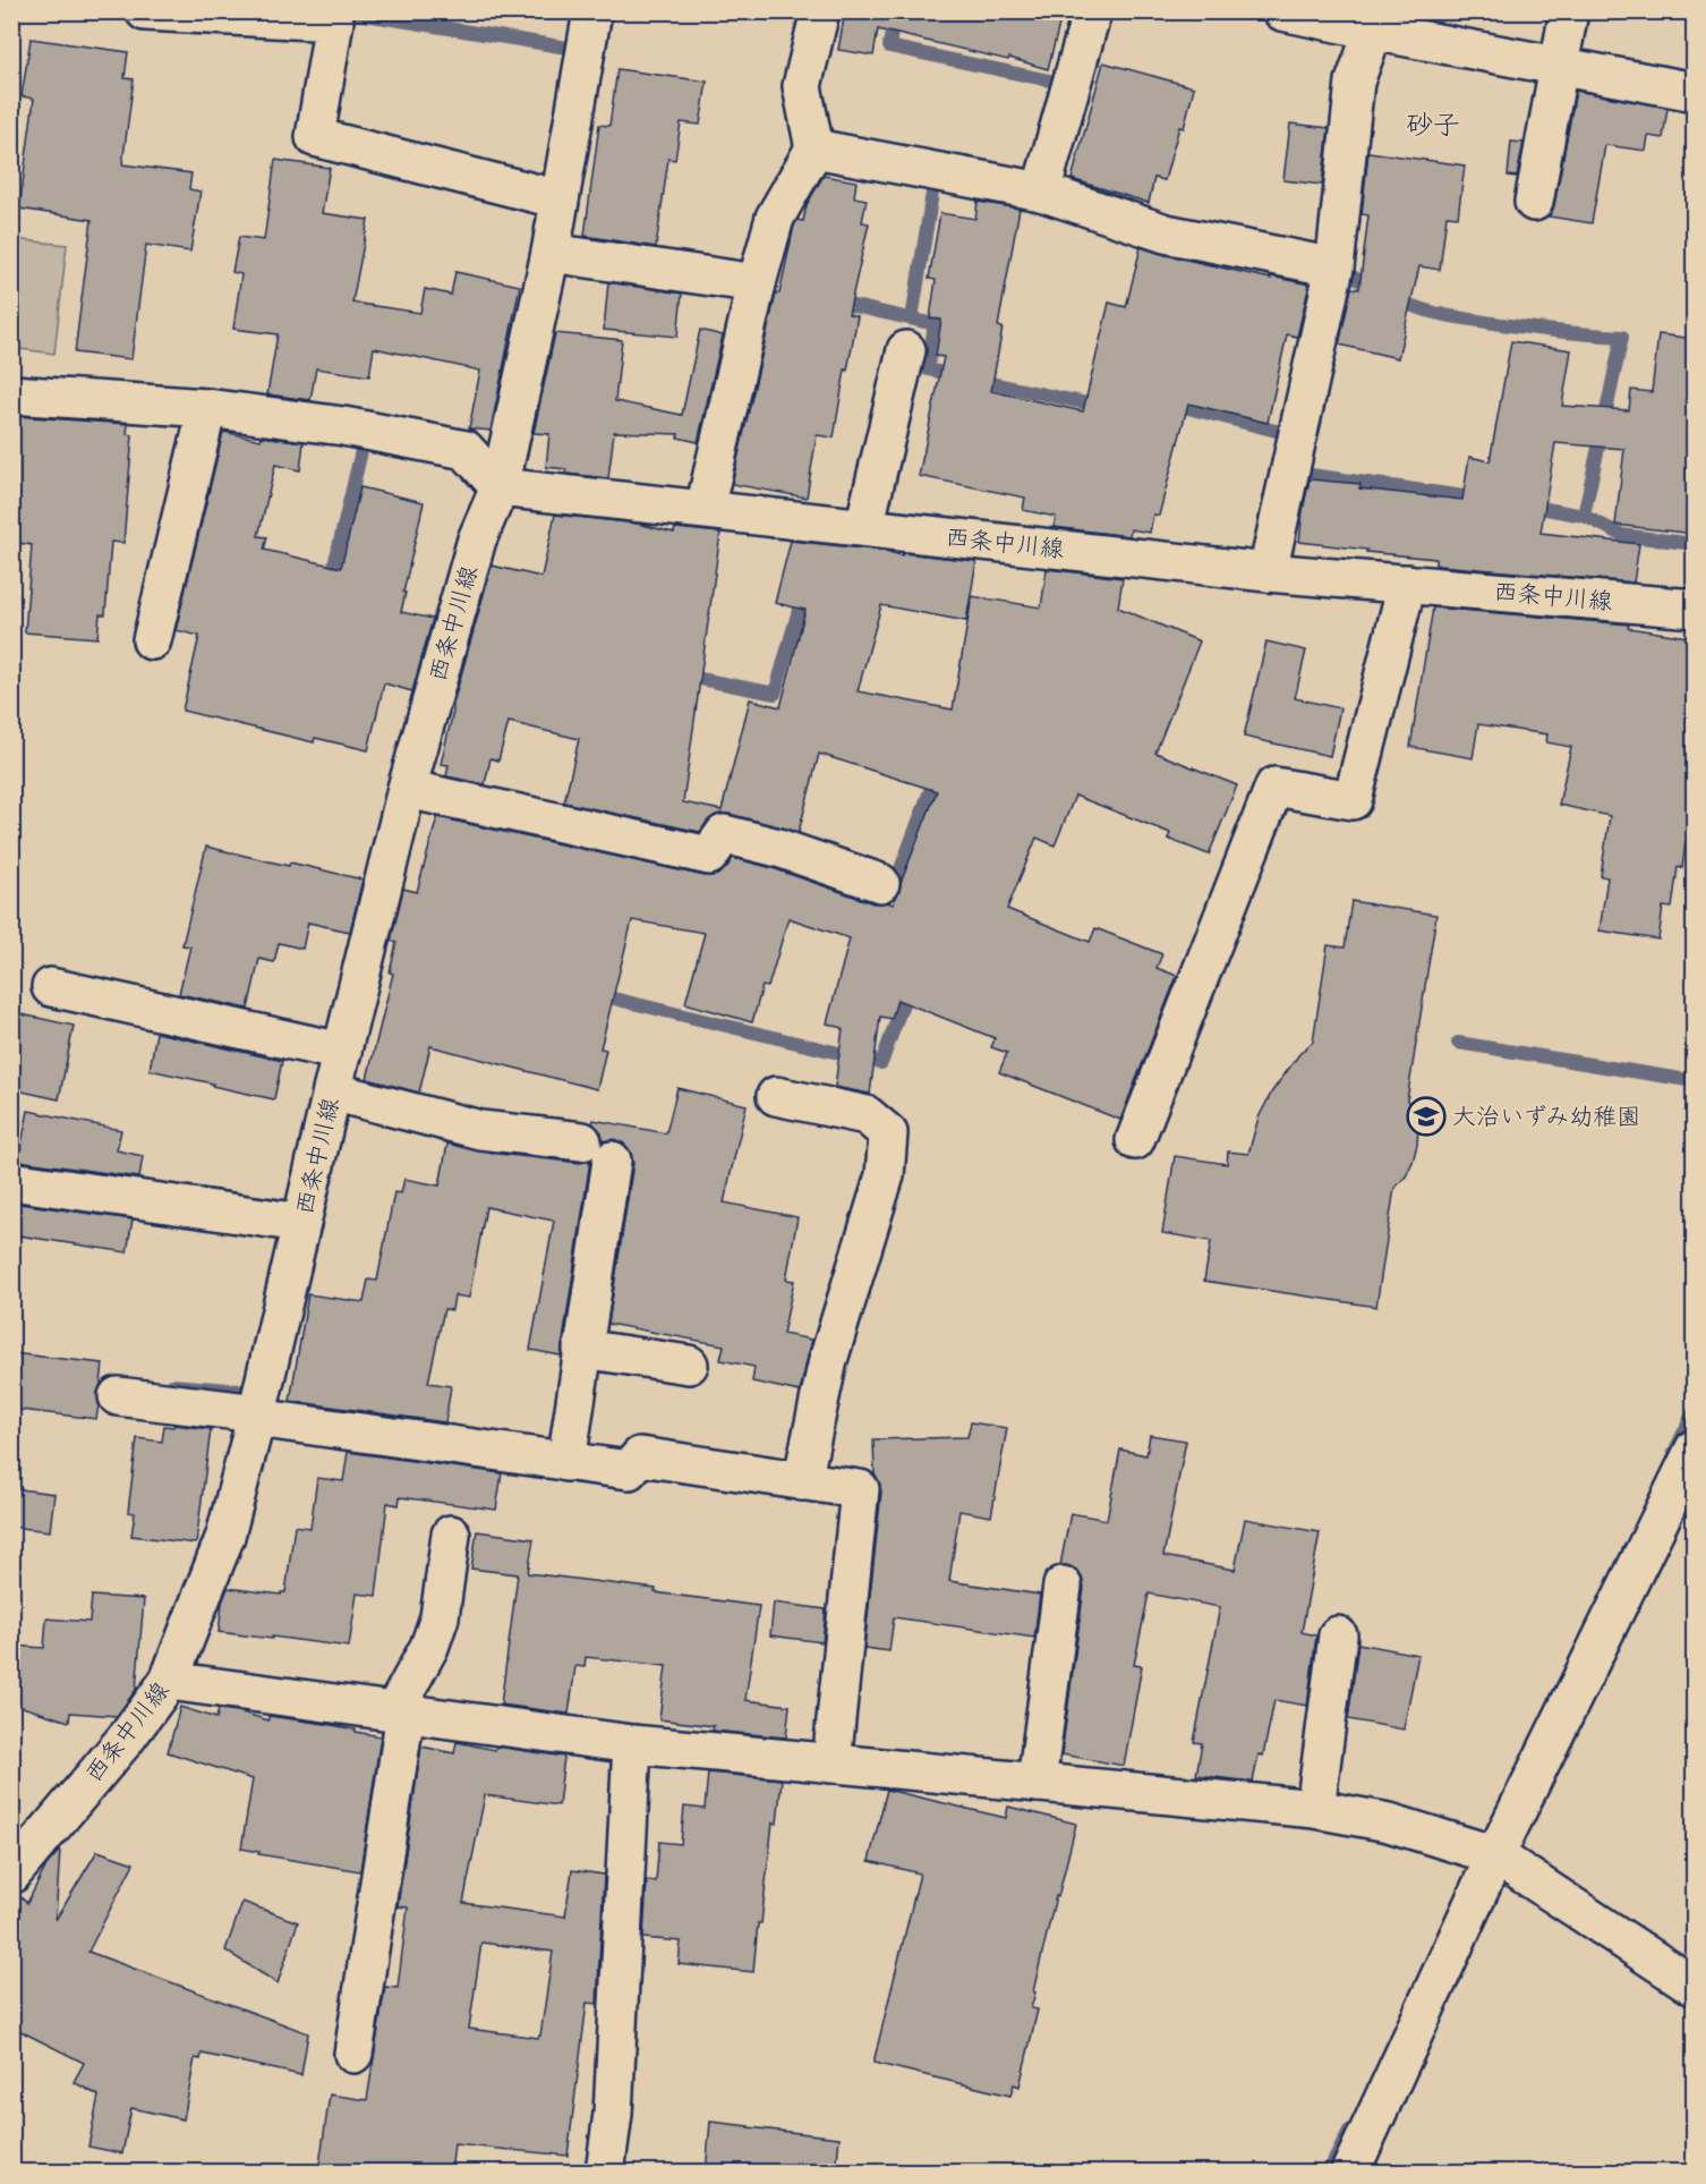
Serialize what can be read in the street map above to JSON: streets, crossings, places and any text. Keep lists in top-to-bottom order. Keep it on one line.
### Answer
{"streets":{"street":["西条中川線"]},"districts":["砂子"],"places":{"school or university":["大治いずみ幼稚園"]}}
